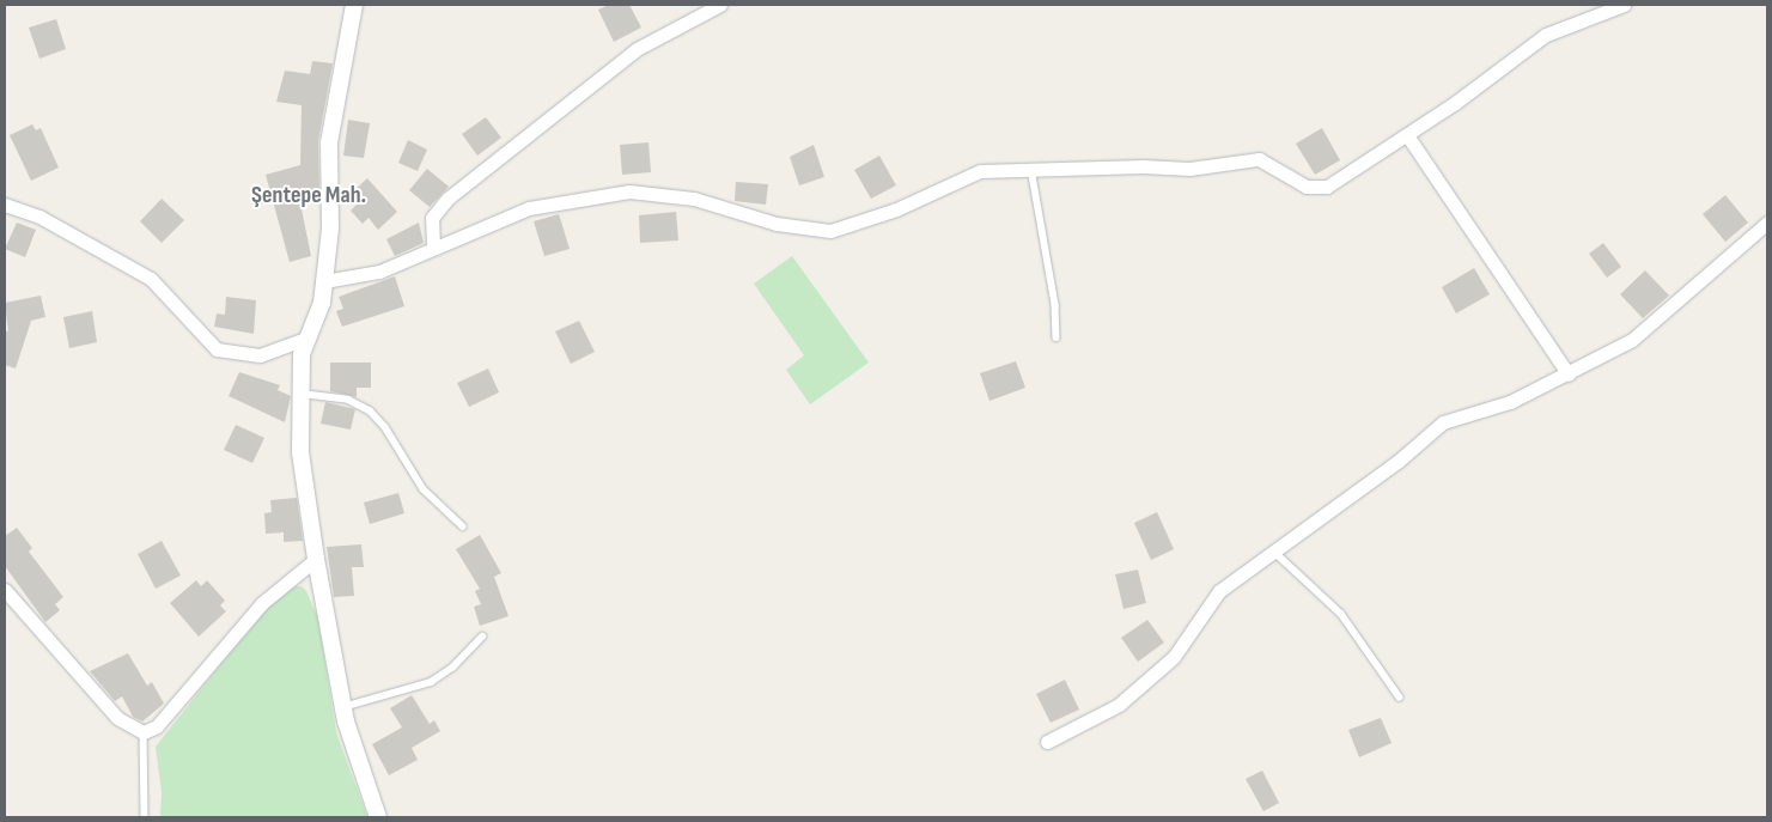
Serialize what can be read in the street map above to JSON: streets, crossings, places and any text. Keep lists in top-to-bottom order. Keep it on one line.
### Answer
{"districts":["Şentepe Mah."]}
